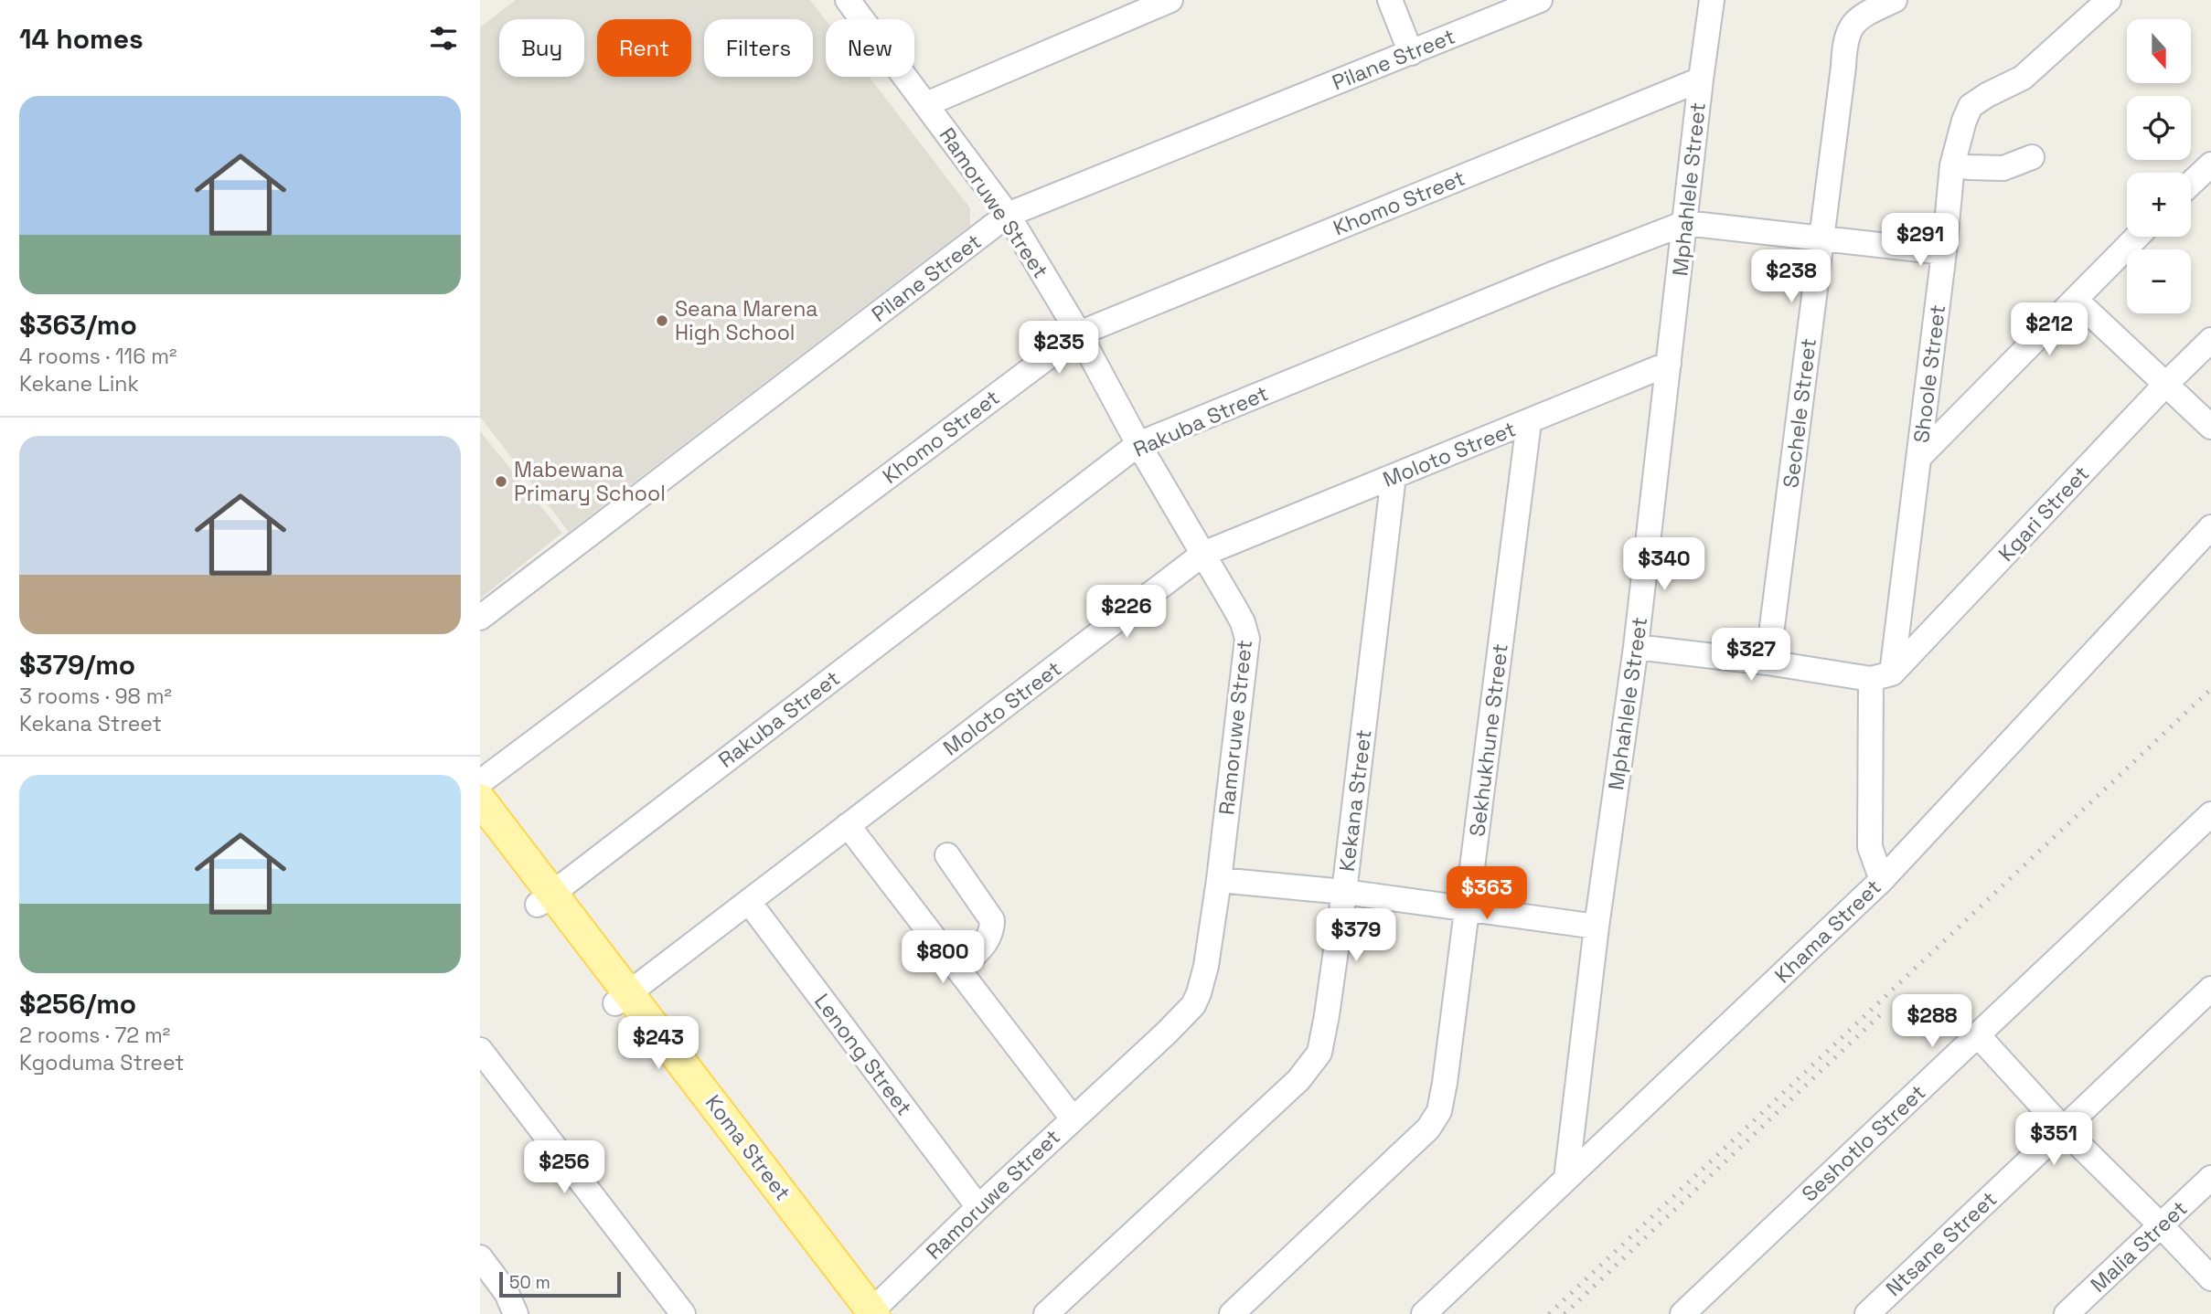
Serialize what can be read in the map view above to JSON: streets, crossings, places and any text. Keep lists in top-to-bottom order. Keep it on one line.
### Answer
{"streets":{"main road":["Koma Street"],"street":["Pilane Street","Mphahlele Street","Ramoruwe Street","Khomo Street","Shoole Street","Sechele Street","Rakuba Street","Moloto Street","Kgari Street","Sekhukhune Street","Kekana Street","Khama Street","Lenong Street","Seshotlo Street","Ntsane Street","Malia Street"]},"crossings":[["Pilane Street","Ramoruwe Street"],["Mphahlele Street","Khomo Street"],["Mphahlele Street","Rakuba Street"],["Mphahlele Street","Moloto Street"],["Mphahlele Street","Khama Street"],["Ramoruwe Street","Khomo Street"],["Ramoruwe Street","Rakuba Street"],["Ramoruwe Street","Moloto Street"],["Ramoruwe Street","Lenong Street"],["Ramoruwe Street","Koma Street"],["Shoole Street","Rakuba Street"],["Shoole Street","Kgari Street"],["Sechele Street","Rakuba Street"],["Rakuba Street","Koma Street"],["Moloto Street","Sekhukhune Street"],["Moloto Street","Kekana Street"],["Moloto Street","Lenong Street"],["Moloto Street","Koma Street"]],"places":["Seana Marena High School","Mabewana Primary School"],"scale_bar":"50 m","north":"bottom","page":{"heading":"14 homes","map_buttons":["+","−"],"chip":["Buy","Rent","Filters","New"],"list":[{"name":"$363/mo","note":"4 rooms · 116 m² · Kekane Link"},{"name":"$379/mo","note":"3 rooms · 98 m² · Kekana Street"},{"name":"$256/mo","note":"2 rooms · 72 m² · Kgoduma Street"}],"price":["$291","$238","$212","$235","$340","$226","$327","$363","$379","$800","$288","$243","$351","$256"],"scale":"50 m"}}
